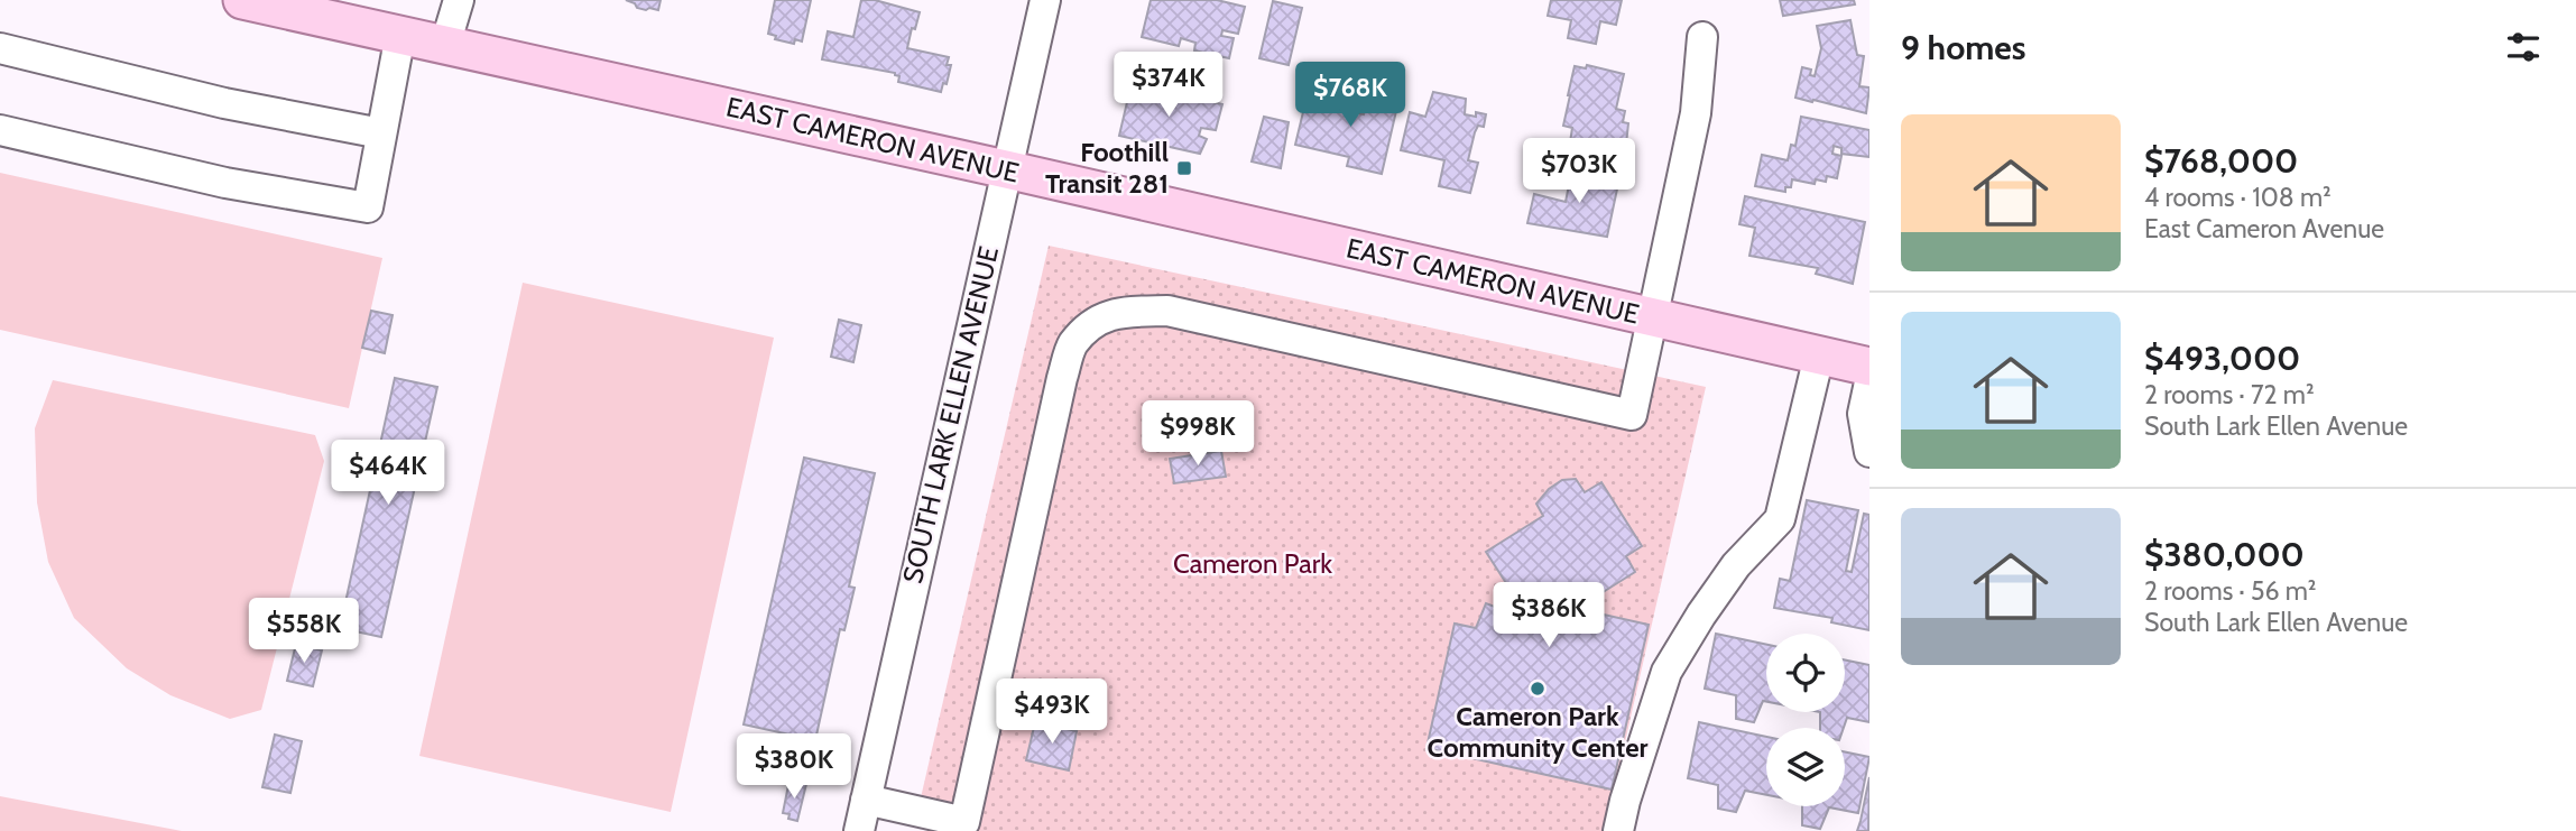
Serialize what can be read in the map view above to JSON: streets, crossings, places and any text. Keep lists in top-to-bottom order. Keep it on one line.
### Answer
{"streets":{"main road":["EAST CAMERON AVENUE"],"street":["SOUTH LARK ELLEN AVENUE"]},"crossings":[["EAST CAMERON AVENUE","SOUTH LARK ELLEN AVENUE"]],"parks":["Cameron Park"],"places":{"transit":["Foothill Transit 281"],"other":["Cameron Park Community Center"]},"page":{"heading":"9 homes","price":["$374K","$768K","$703K","$998K","$464K","$386K","$558K","$493K","$380K"],"list":[{"name":"$768,000","note":"4 rooms · 108 m² · East Cameron Avenue"},{"name":"$493,000","note":"2 rooms · 72 m² · South Lark Ellen Avenue"},{"name":"$380,000","note":"2 rooms · 56 m² · South Lark Ellen Avenue"}]}}
